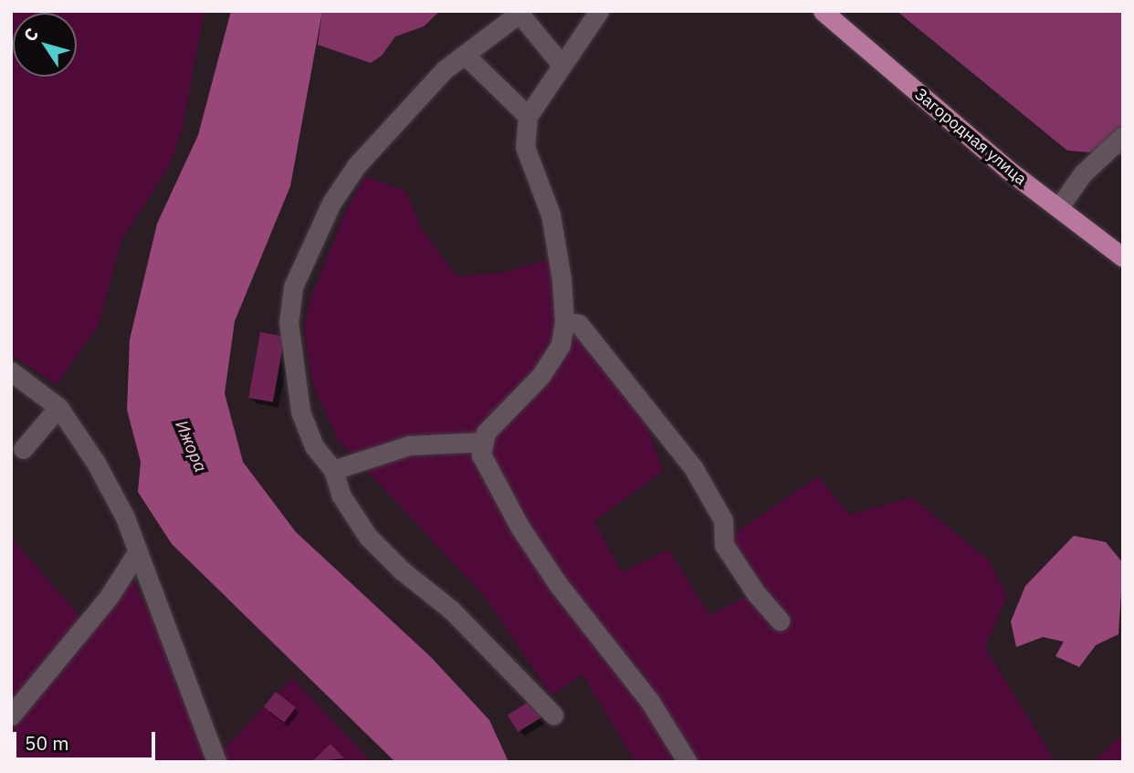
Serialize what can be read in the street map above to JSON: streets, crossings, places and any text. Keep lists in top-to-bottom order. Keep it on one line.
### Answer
{"streets":{"main road":["Загородная улица"]},"water":["Ижора"],"scale_bar":"50 m","north":"top left"}
